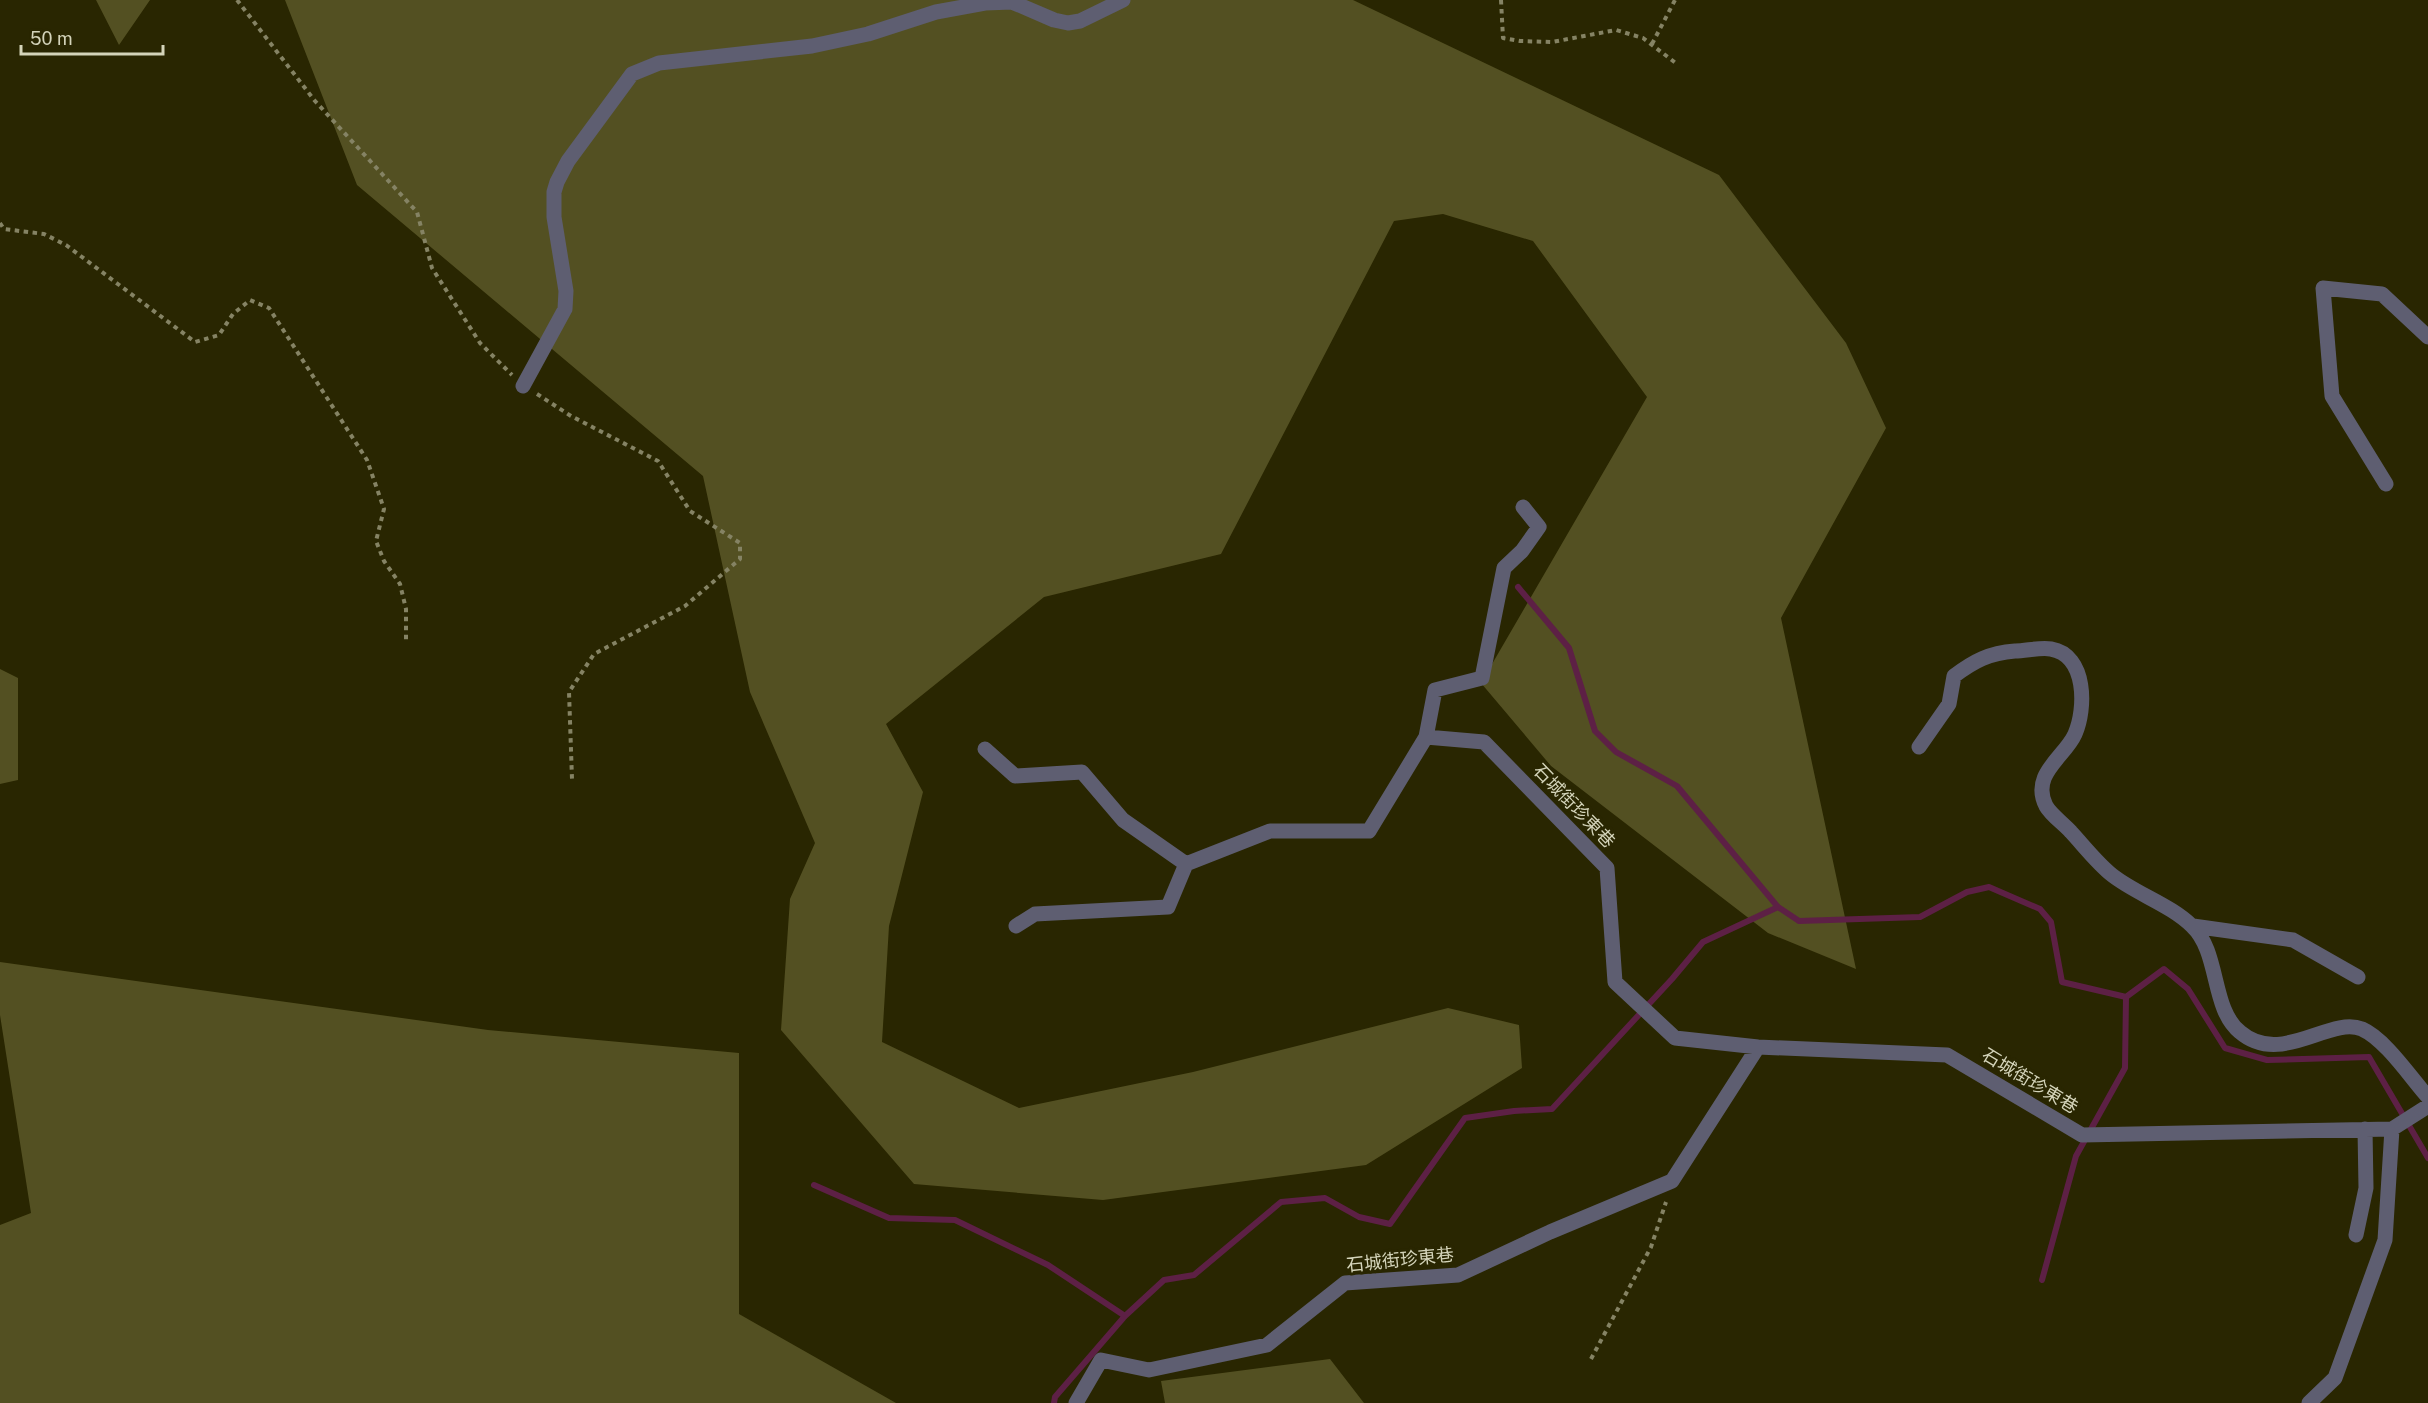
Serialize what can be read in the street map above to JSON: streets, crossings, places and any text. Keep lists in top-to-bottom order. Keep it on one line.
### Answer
{"streets":{"street":["石城街珍東巷"]},"scale_bar":"50 m"}
